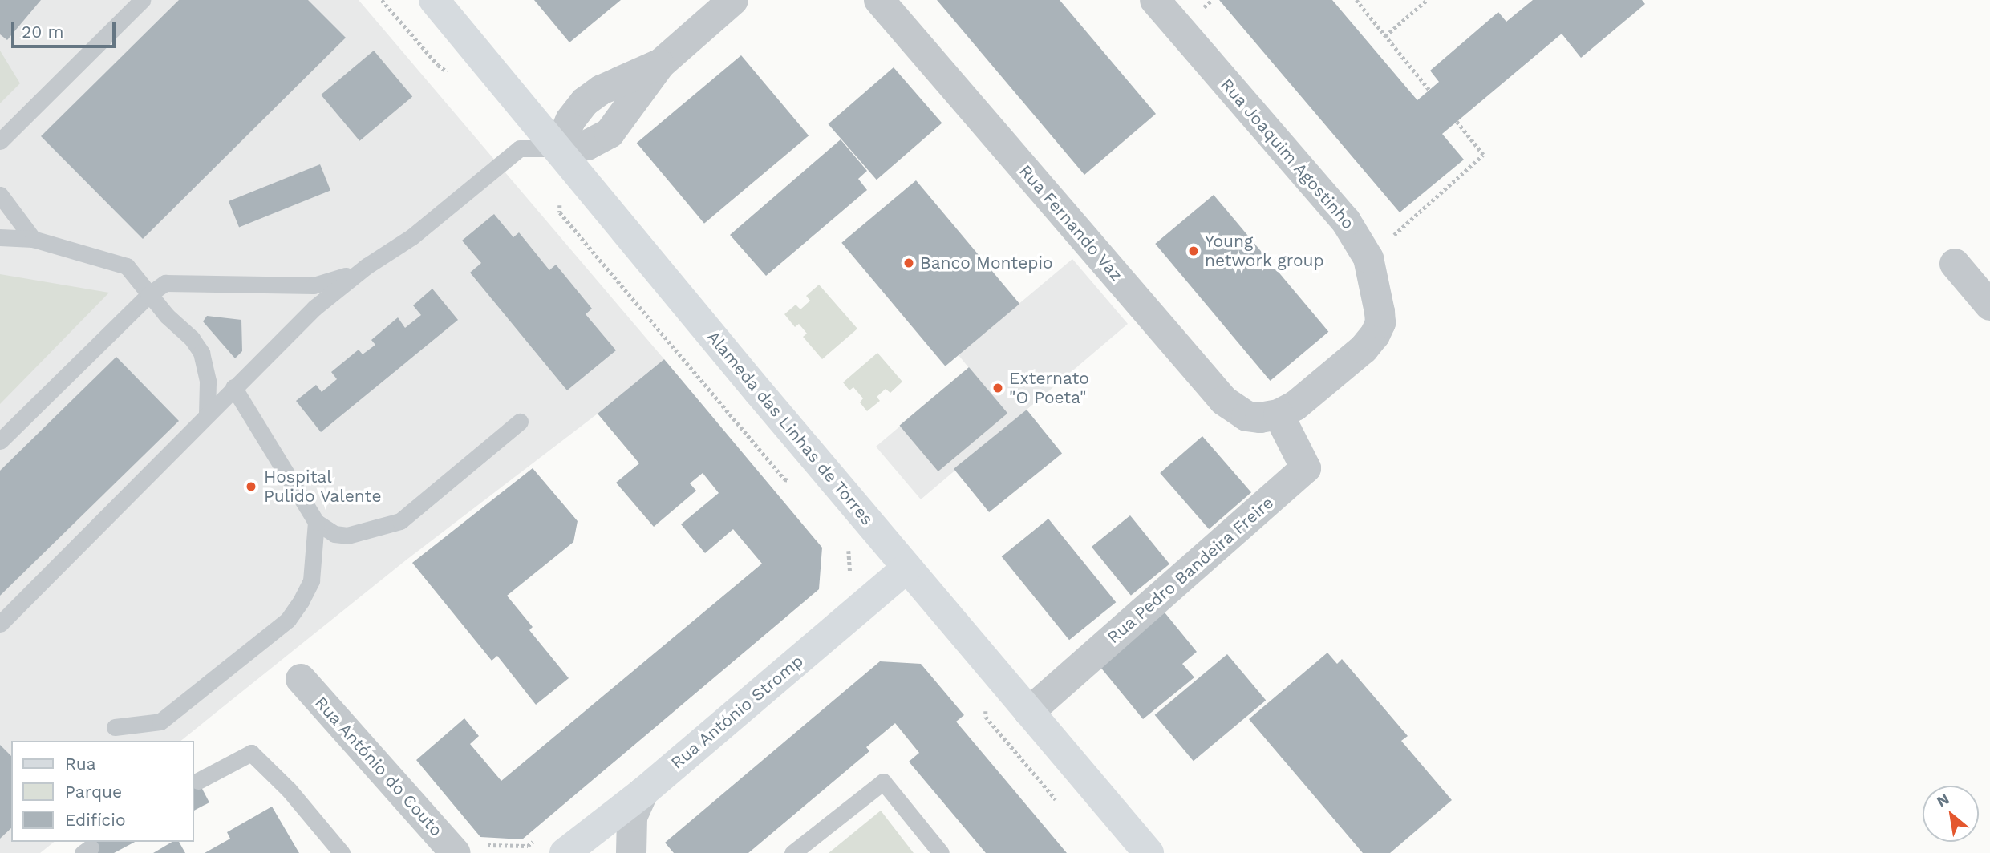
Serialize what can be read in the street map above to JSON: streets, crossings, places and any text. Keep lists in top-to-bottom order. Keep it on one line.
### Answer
{"streets":{"main road":["Alameda das Linhas de Torres","Rua António Stromp"],"street":["Rua Joaquim Agostinho","Rua Fernando Vaz","Rua Pedro Bandeira Freire","Rua António do Couto"]},"crossings":[["Rua Joaquim Agostinho","Rua Fernando Vaz"],["Rua Joaquim Agostinho","Rua Pedro Bandeira Freire"],["Rua Fernando Vaz","Rua Pedro Bandeira Freire"],["Alameda das Linhas de Torres","Rua Pedro Bandeira Freire"],["Alameda das Linhas de Torres","Rua António Stromp"]],"places":["Young network group","Banco Montepio","Externato \"O Poeta\"","Hospital Pulido Valente"],"legend":["Rua","Parque","Edifício"],"scale_bar":"20 m","north":"top left"}
